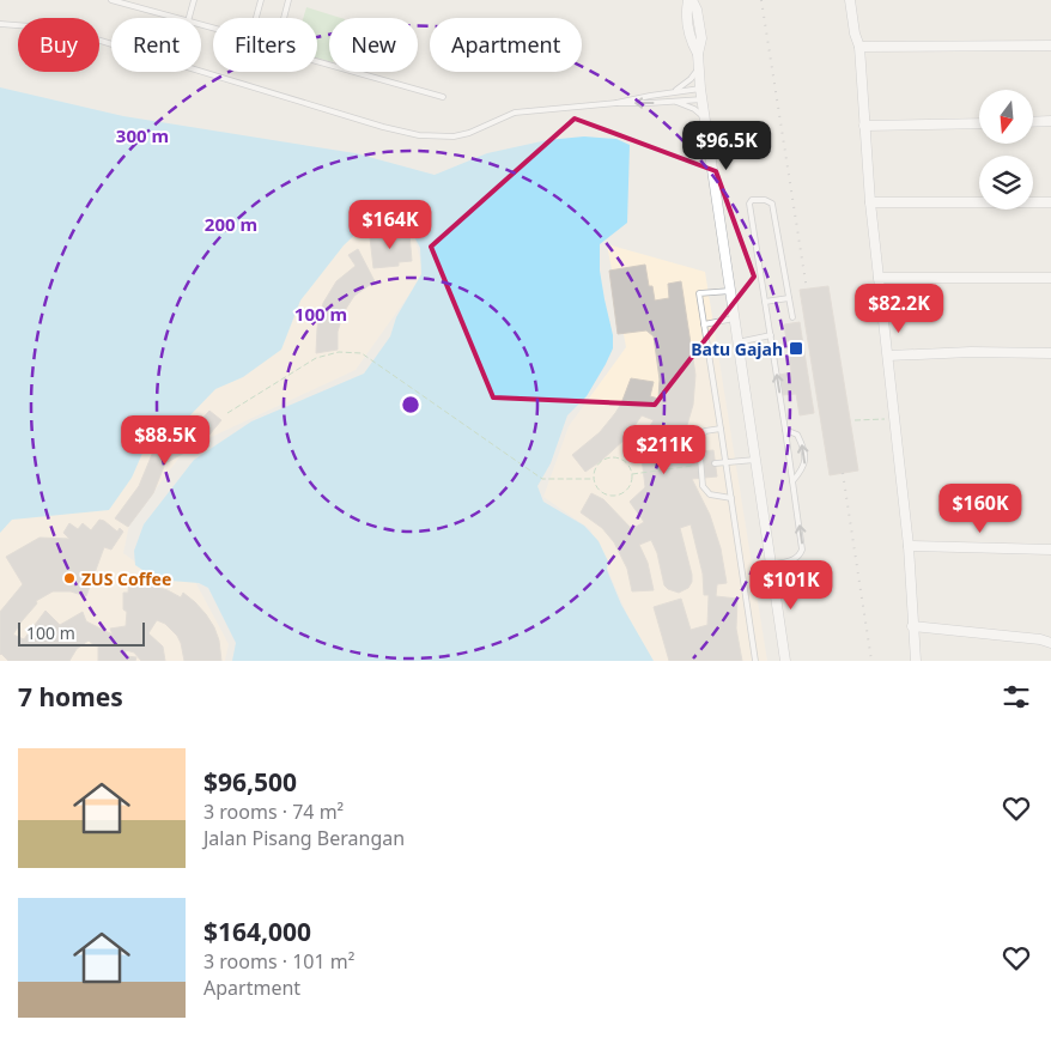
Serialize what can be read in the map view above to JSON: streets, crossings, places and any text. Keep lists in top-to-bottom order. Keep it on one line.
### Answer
{"places":{"transit":["Batu Gajah"],"other":["ZUS Coffee"]},"scale_bar":"100 m","north":"bottom","page":{"chip":["Buy","Rent","Filters","New","Apartment"],"price":["$96.5K","$164K","$82.2K","$88.5K","$211K","$160K","$101K"],"scale":"100 m","heading":"7 homes","list":[{"name":"$96,500","note":"3 rooms · 74 m² · Jalan Pisang Berangan"},{"name":"$164,000","note":"3 rooms · 101 m² · Apartment"}]},"rings":["300 m","200 m","100 m"]}
